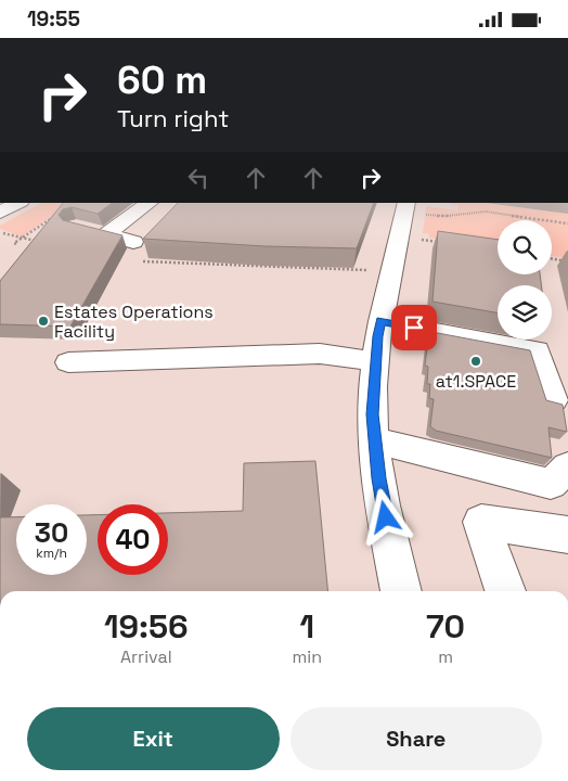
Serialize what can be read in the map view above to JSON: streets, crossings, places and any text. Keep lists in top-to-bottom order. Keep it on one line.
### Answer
{"places":["Estates Operations Facility","at1.SPACE"],"page":{"status":"19:55","turn":["60 m","Turn right"],"speed":"30 km/h","limit":"40","eta":["19:56","Arrival","1","min","70","m"],"buttons":["Exit","Share"]}}
